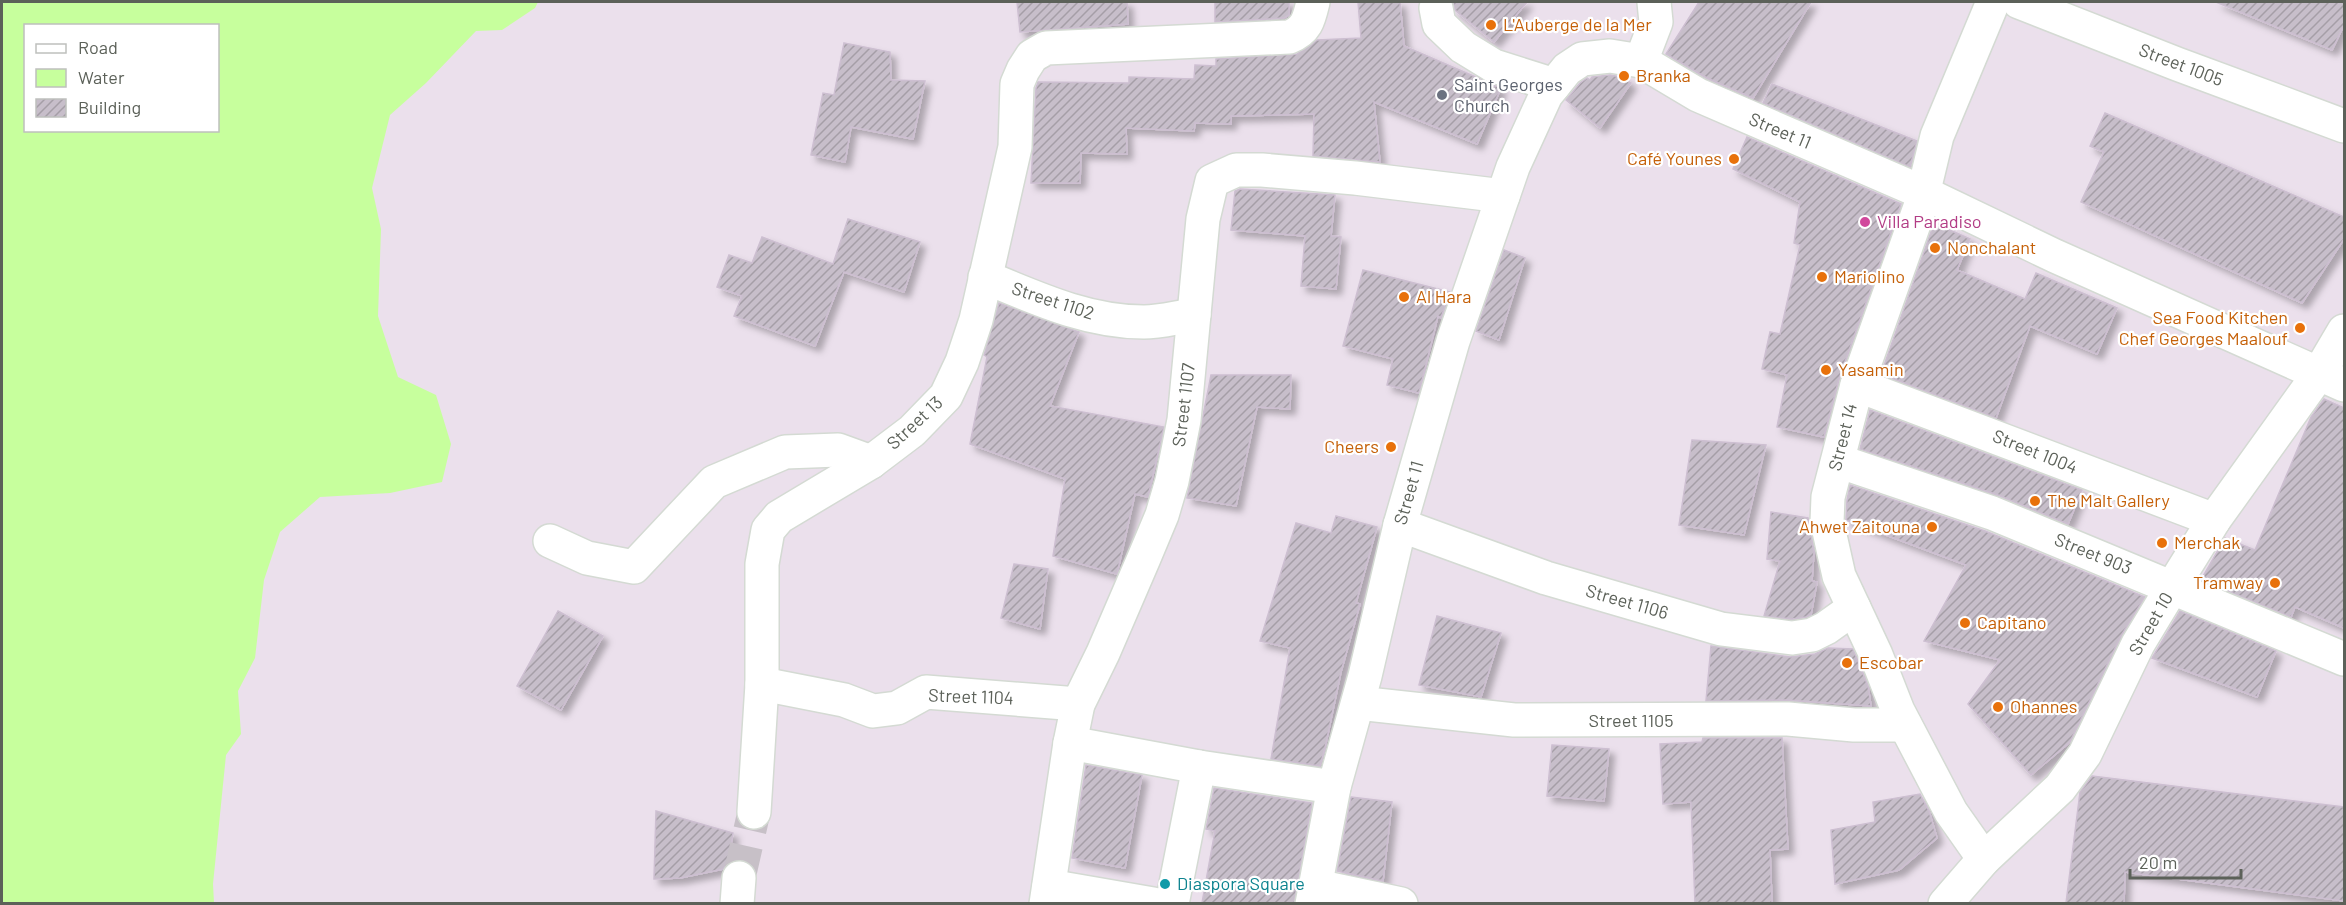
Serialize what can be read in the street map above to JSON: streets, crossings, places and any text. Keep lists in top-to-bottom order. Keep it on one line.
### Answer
{"streets":{"street":["Street 1005","Street 11","Street 1102","Street 1107","Street 13","Street 14","Street 1004","Street 903","Street 1106","Street 10","Street 1104","Street 1105"]},"crossings":[["Street 11","Street 1107"],["Street 11","Street 14"],["Street 11","Street 1106"],["Street 11","Street 10"],["Street 11","Street 1105"],["Street 1102","Street 1107"],["Street 1102","Street 13"],["Street 1107","Street 1104"],["Street 13","Street 1104"],["Street 14","Street 1004"],["Street 14","Street 903"],["Street 14","Street 1106"],["Street 14","Street 10"],["Street 14","Street 1105"],["Street 1004","Street 10"],["Street 903","Street 10"]],"places":["L'Auberge de la Mer","Branka","Saint Georges Church","Café Younes","Villa Paradiso","Nonchalant","Mariolino","Al Hara","Sea Food Kitchen Chef Georges Maalouf","Yasamin","Cheers","The Malt Gallery","Ahwet Zaitouna","Merchak","Tramway","Capitano","Escobar","Ohannes","Diaspora Square"],"legend":["Road","Water","Building"],"scale_bar":"20 m"}
